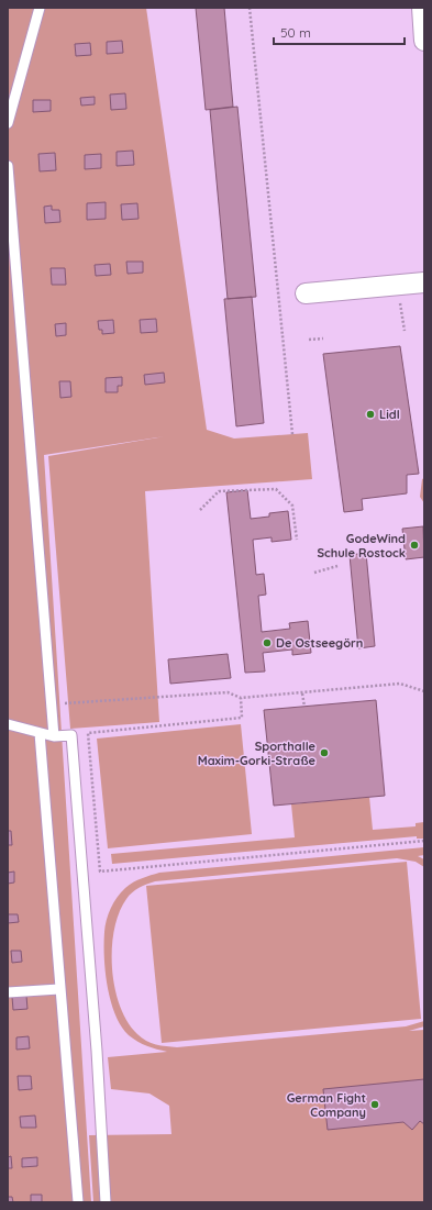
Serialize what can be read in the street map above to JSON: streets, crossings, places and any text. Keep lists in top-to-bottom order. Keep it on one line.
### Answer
{"places":["Lidl","GodeWind Schule Rostock","De Ostseegörn","Sporthalle Maxim-Gorki-Straße","German Fight Company"],"scale_bar":"50 m"}
